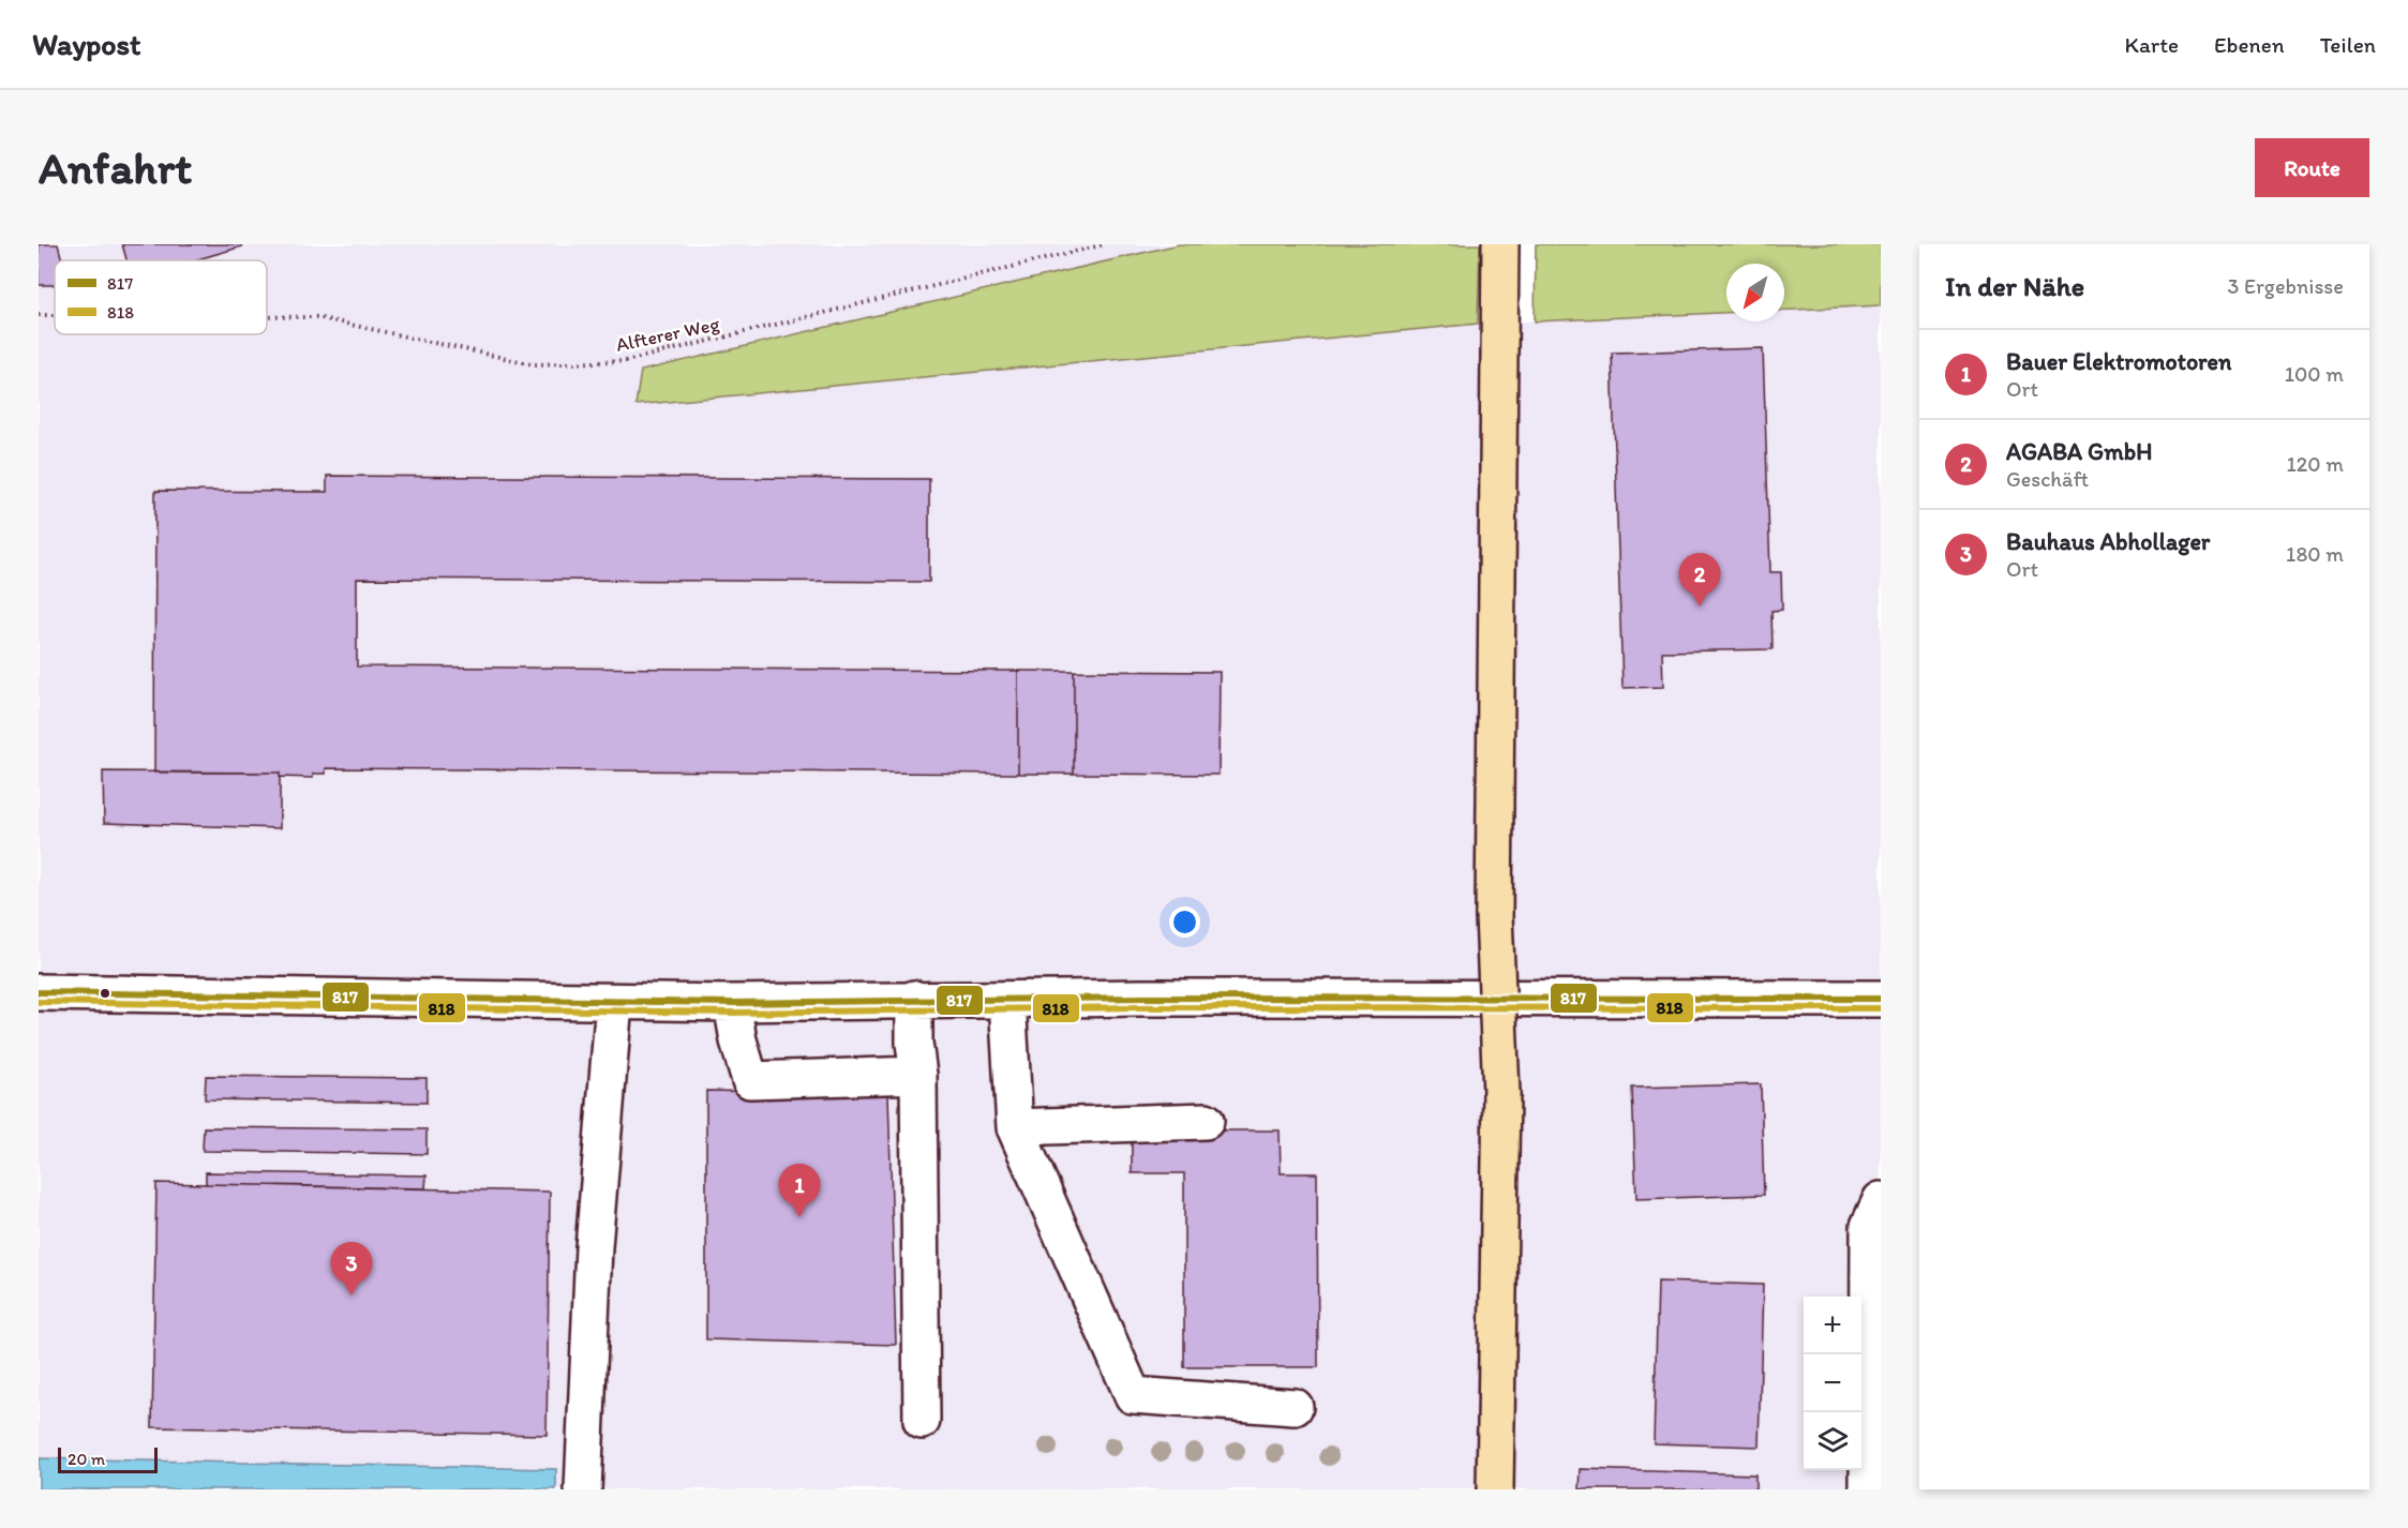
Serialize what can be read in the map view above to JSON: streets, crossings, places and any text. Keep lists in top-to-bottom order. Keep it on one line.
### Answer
{"streets":{"path":["Alfterer Weg"]},"lines":["transit line 817","transit line 818"],"legend":["817","818"],"scale_bar":"20 m","north":"bottom left","page":{"header":"Waypost","nav":["Karte","Ebenen","Teilen"],"buttons":"Route","title":"Anfahrt","heading":["In der Nähe","3 Ergebnisse"],"list":[{"mark":"1","name":"Bauer Elektromotoren","note":"Ort","value":"100 m"},{"mark":"2","name":"AGABA GmbH","note":"Geschäft","value":"120 m"},{"mark":"3","name":"Bauhaus Abhollager","note":"Ort","value":"180 m"}],"pins":["2","1","3"],"map_buttons":["+","−"],"scale":"20 m"}}
